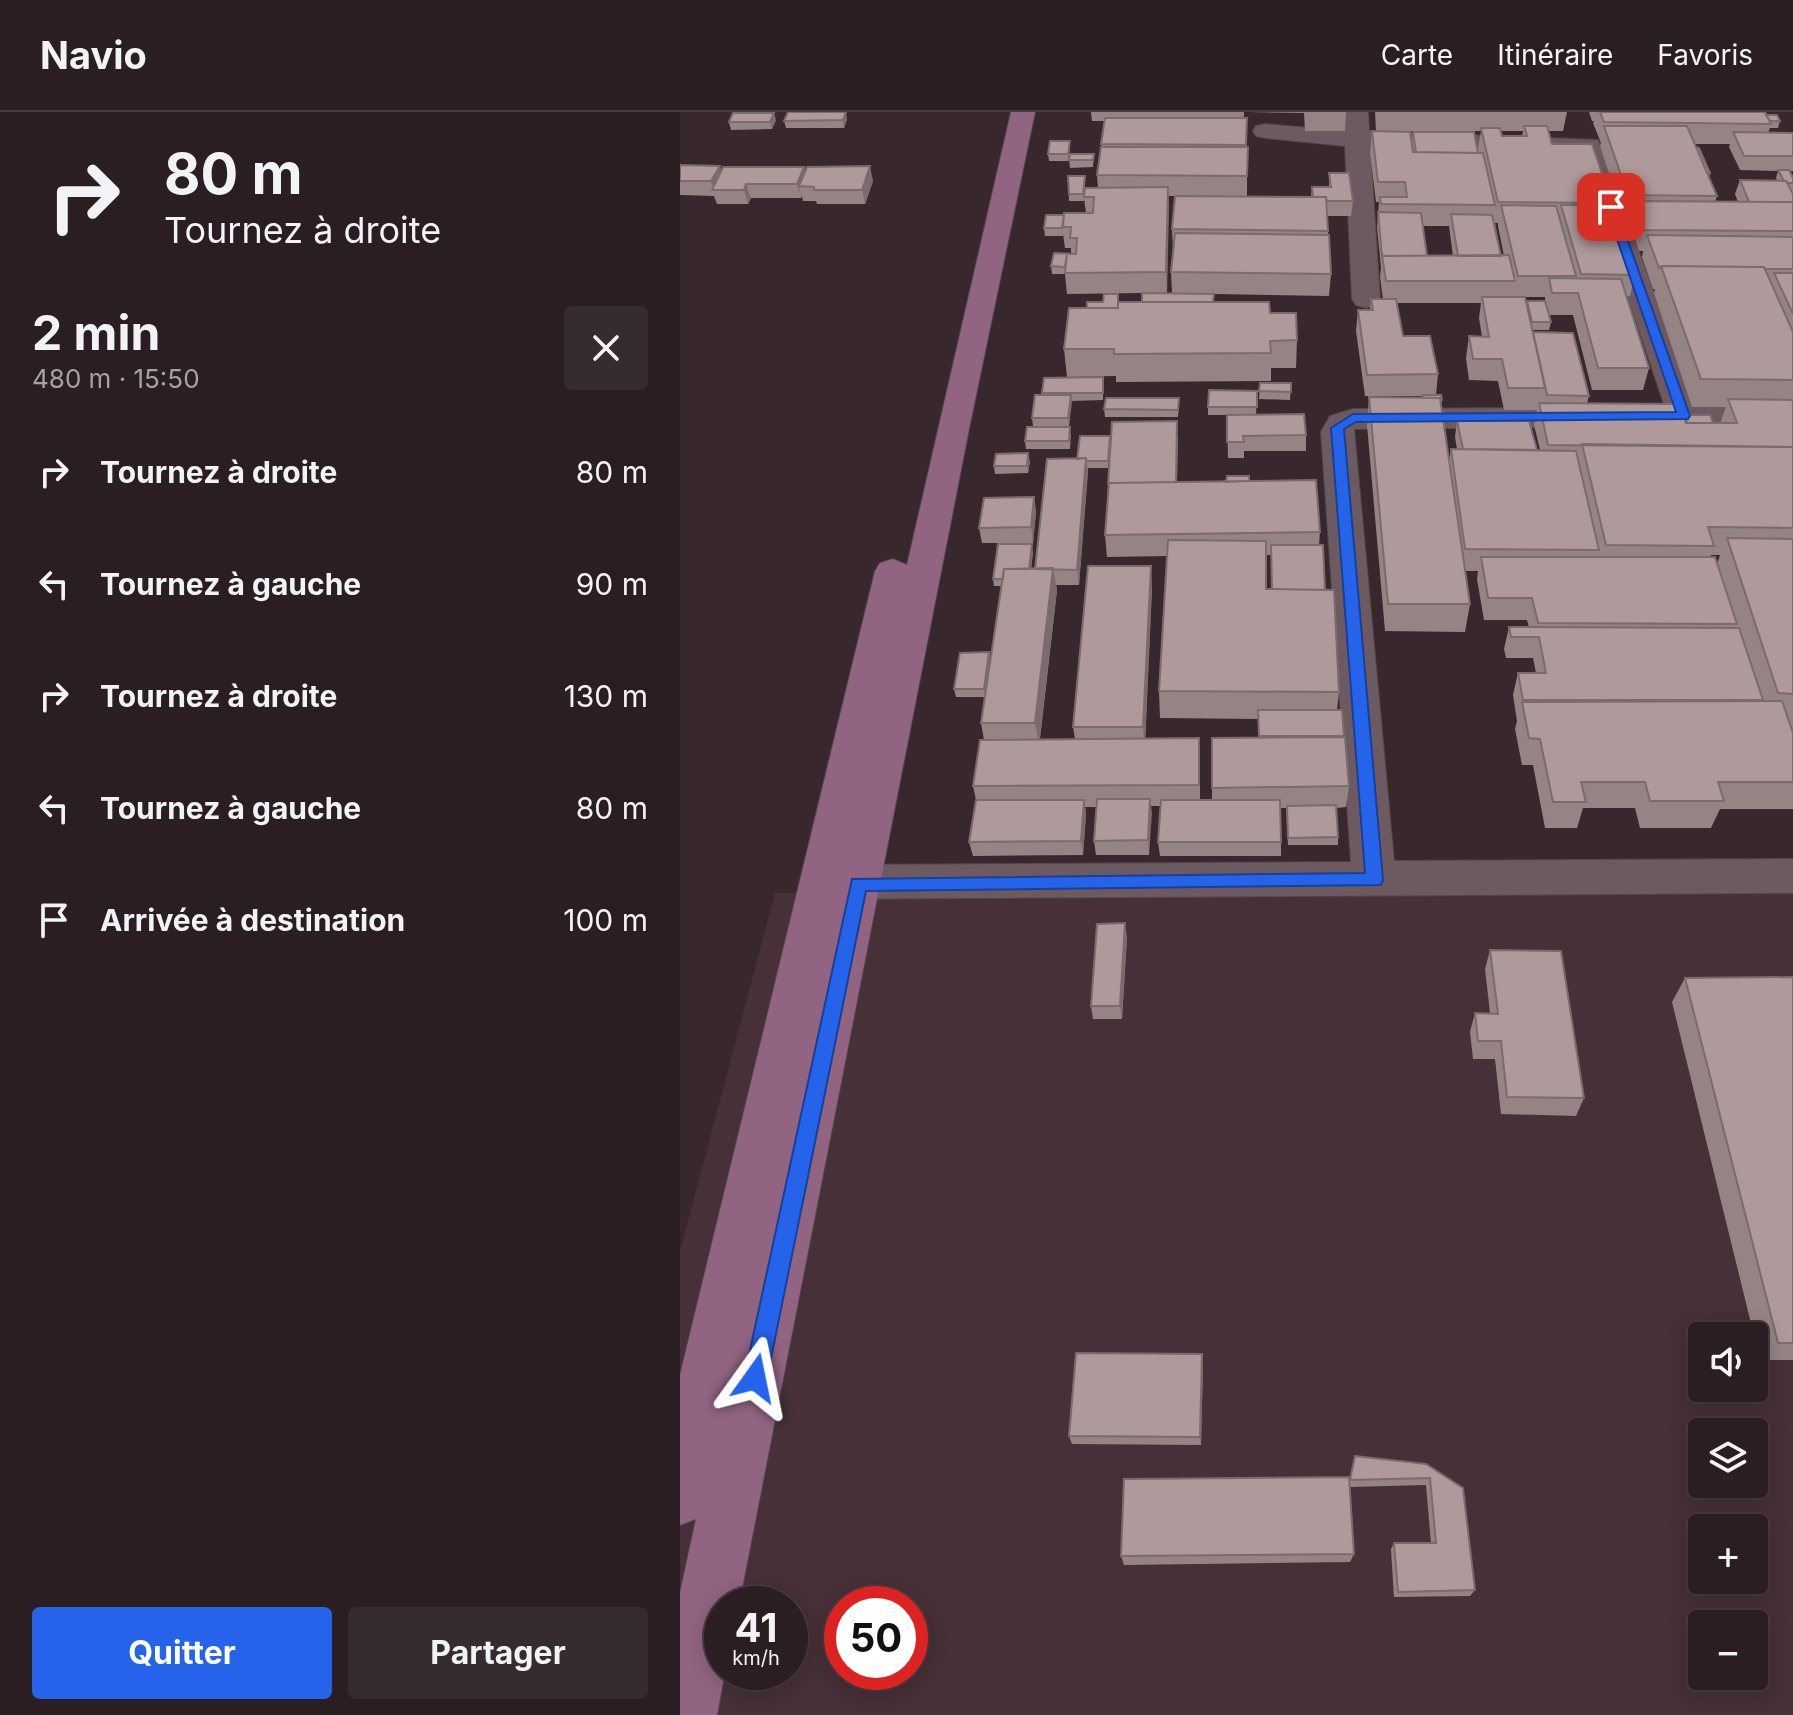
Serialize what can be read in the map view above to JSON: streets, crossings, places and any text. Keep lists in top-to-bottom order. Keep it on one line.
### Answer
{"page":{"header":"Navio","nav":["Carte","Itinéraire","Favoris"],"turn":["80 m","Tournez à droite"],"heading":["2 min","480 m · 15:50"],"list":[{"name":"Tournez à droite","value":"80 m"},{"name":"Tournez à gauche","value":"90 m"},{"name":"Tournez à droite","value":"130 m"},{"name":"Tournez à gauche","value":"80 m"},{"name":"Arrivée à destination","value":"100 m"}],"map_buttons":["+","−"],"speed":"41 km/h","limit":"50","buttons":["Quitter","Partager"]}}
